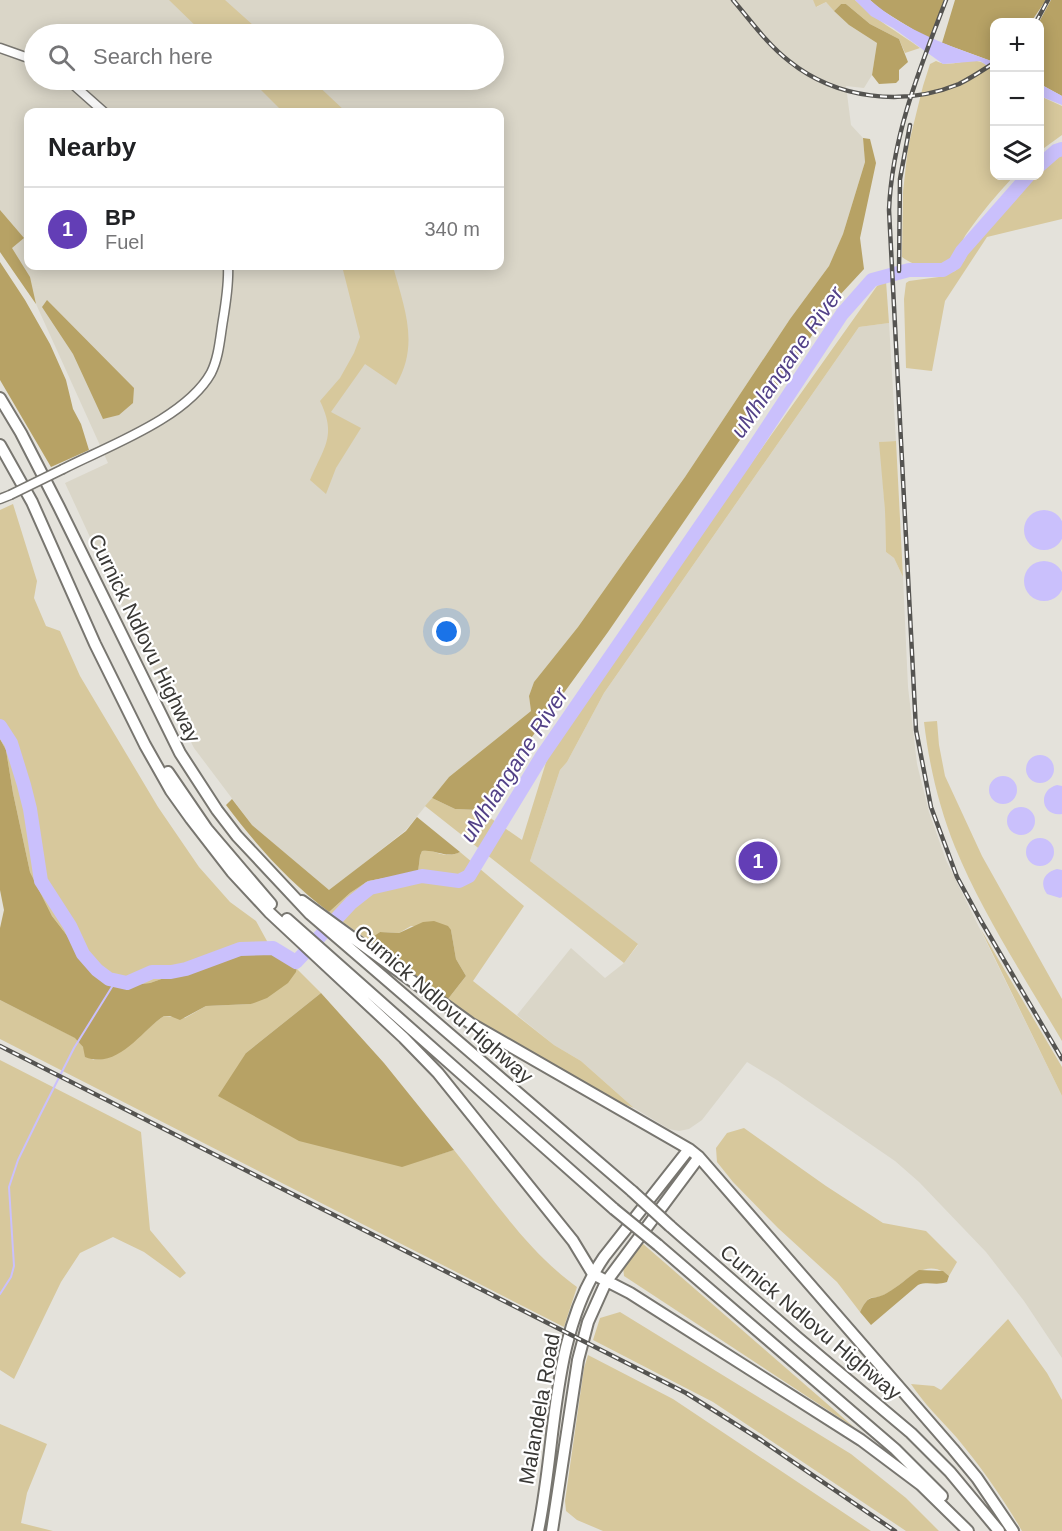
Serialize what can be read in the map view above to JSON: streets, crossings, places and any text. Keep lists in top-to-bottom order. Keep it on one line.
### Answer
{"streets":{"main road":["Curnick Ndlovu Highway","Malandela Road"]},"water":["uMhlangane River"],"page":{"map_buttons":["+","−"],"search":"Search here","heading":"Nearby","list":[{"mark":"1","name":"BP","note":"Fuel","value":"340 m"}],"pins":"1"}}
